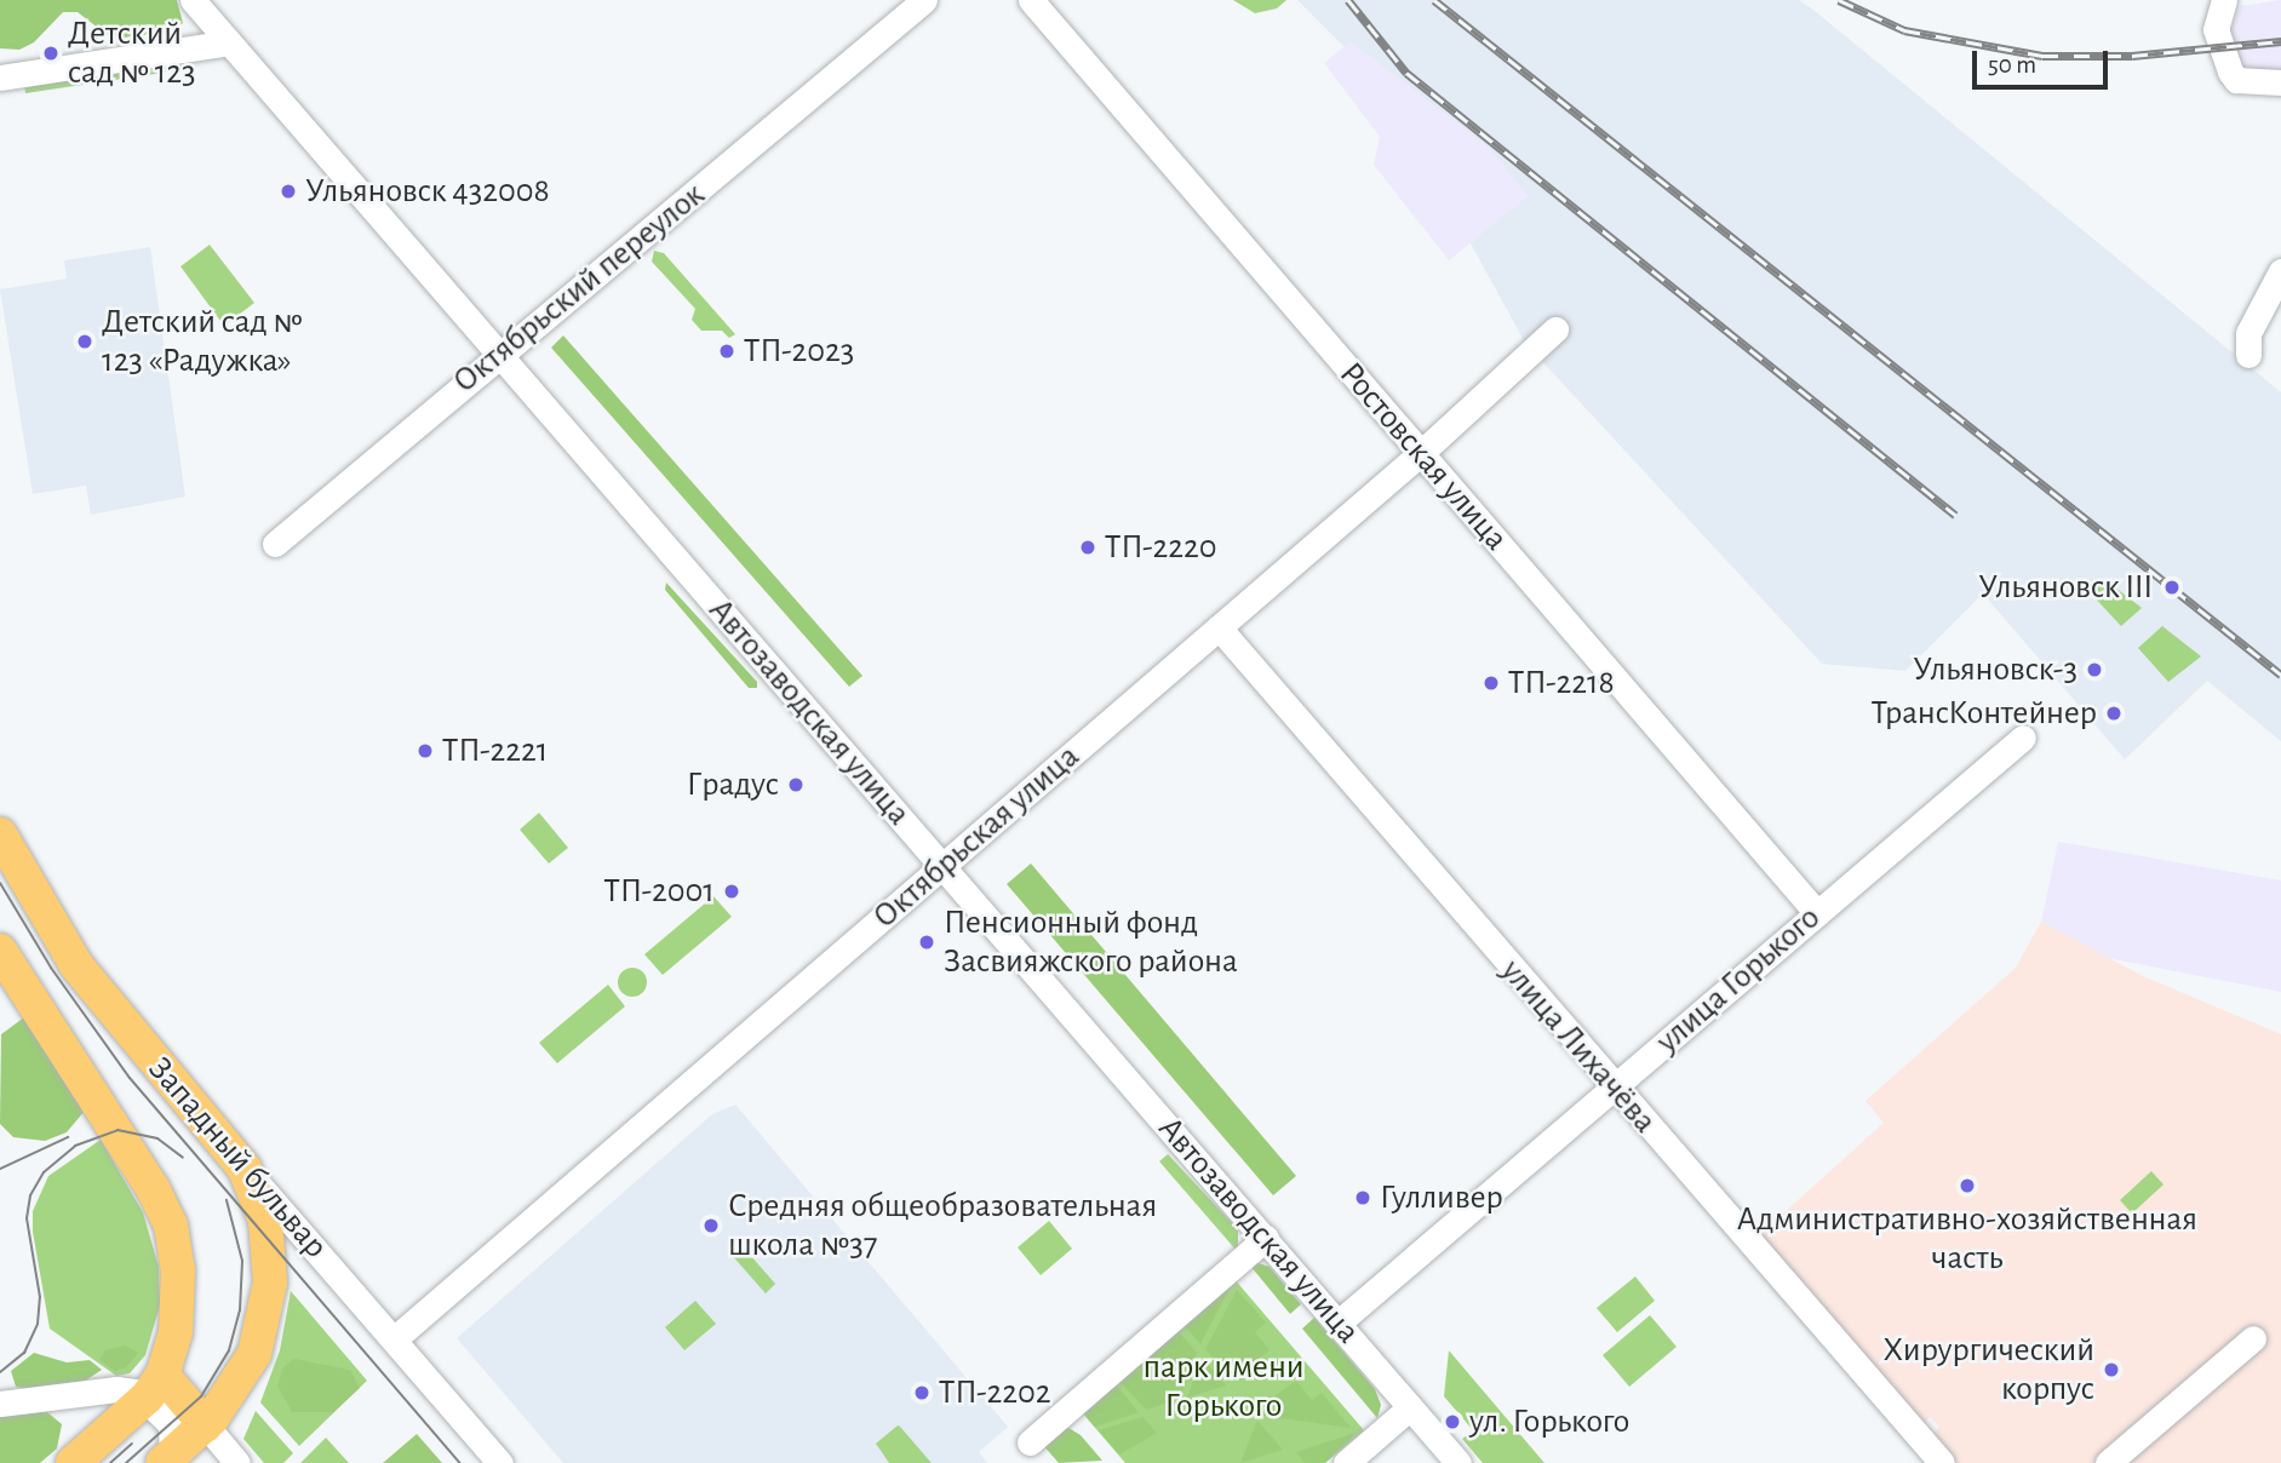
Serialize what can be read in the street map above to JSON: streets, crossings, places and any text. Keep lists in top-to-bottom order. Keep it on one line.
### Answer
{"streets":{"main road":["Западный бульвар"],"street":["Октябрьский переулок","Ростовская улица","Автозаводская улица","Октябрьская улица","улица Горького","улица Лихачёва"]},"crossings":[["Октябрьский переулок","Автозаводская улица"],["Ростовская улица","Октябрьская улица"],["Ростовская улица","улица Горького"],["Автозаводская улица","Октябрьская улица"],["Автозаводская улица","улица Горького"],["Октябрьская улица","улица Лихачёва"],["Октябрьская улица","Западный бульвар"],["улица Горького","улица Лихачёва"]],"parks":["парк имени Горького"],"places":["Детский сад № 123","Ульяновск 432008","Детский сад № 123 «Радужка»","ТП-2023","ТП-2220","Ульяновск III","Ульяновск-3","ТП-2218","ТрансКонтейнер","ТП-2221","Градус","ТП-2001","Пенсионный фонд Засвияжского района","Административно-хозяйственная часть","Гулливер","Средняя общеобразовательная школа №37","Хирургический корпус","ТП-2202","ул. Горького"],"scale_bar":"50 m"}
